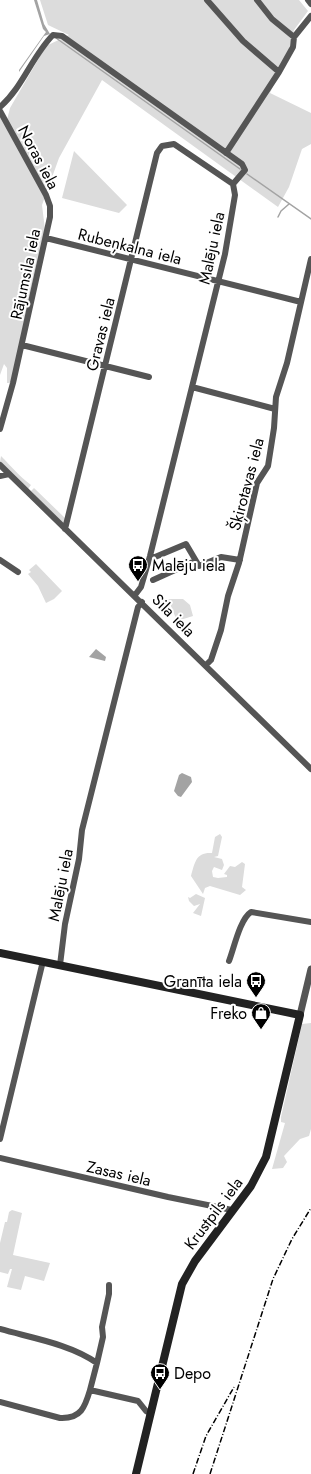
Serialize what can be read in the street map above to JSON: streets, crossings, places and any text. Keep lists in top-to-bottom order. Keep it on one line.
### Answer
{"streets":{"main road":["Krustpils iela"],"street":["Noras iela","Rubeņkalna iela","Malēju iela","Rājumsila iela","Gravas iela","Šķirotavas iela","Sila iela","Zasas iela"]},"crossings":[["Noras iela","Rājumsila iela"],["Rubeņkalna iela","Malēju iela"],["Rubeņkalna iela","Rājumsila iela"],["Rubeņkalna iela","Gravas iela"],["Rubeņkalna iela","Šķirotavas iela"],["Malēju iela","Gravas iela"],["Malēju iela","Sila iela"],["Gravas iela","Sila iela"],["Šķirotavas iela","Sila iela"],["Zasas iela","Krustpils iela"]],"places":{"bus stop":["Malēju iela","Granīta iela","Depo"],"shop":["Freko"]}}
